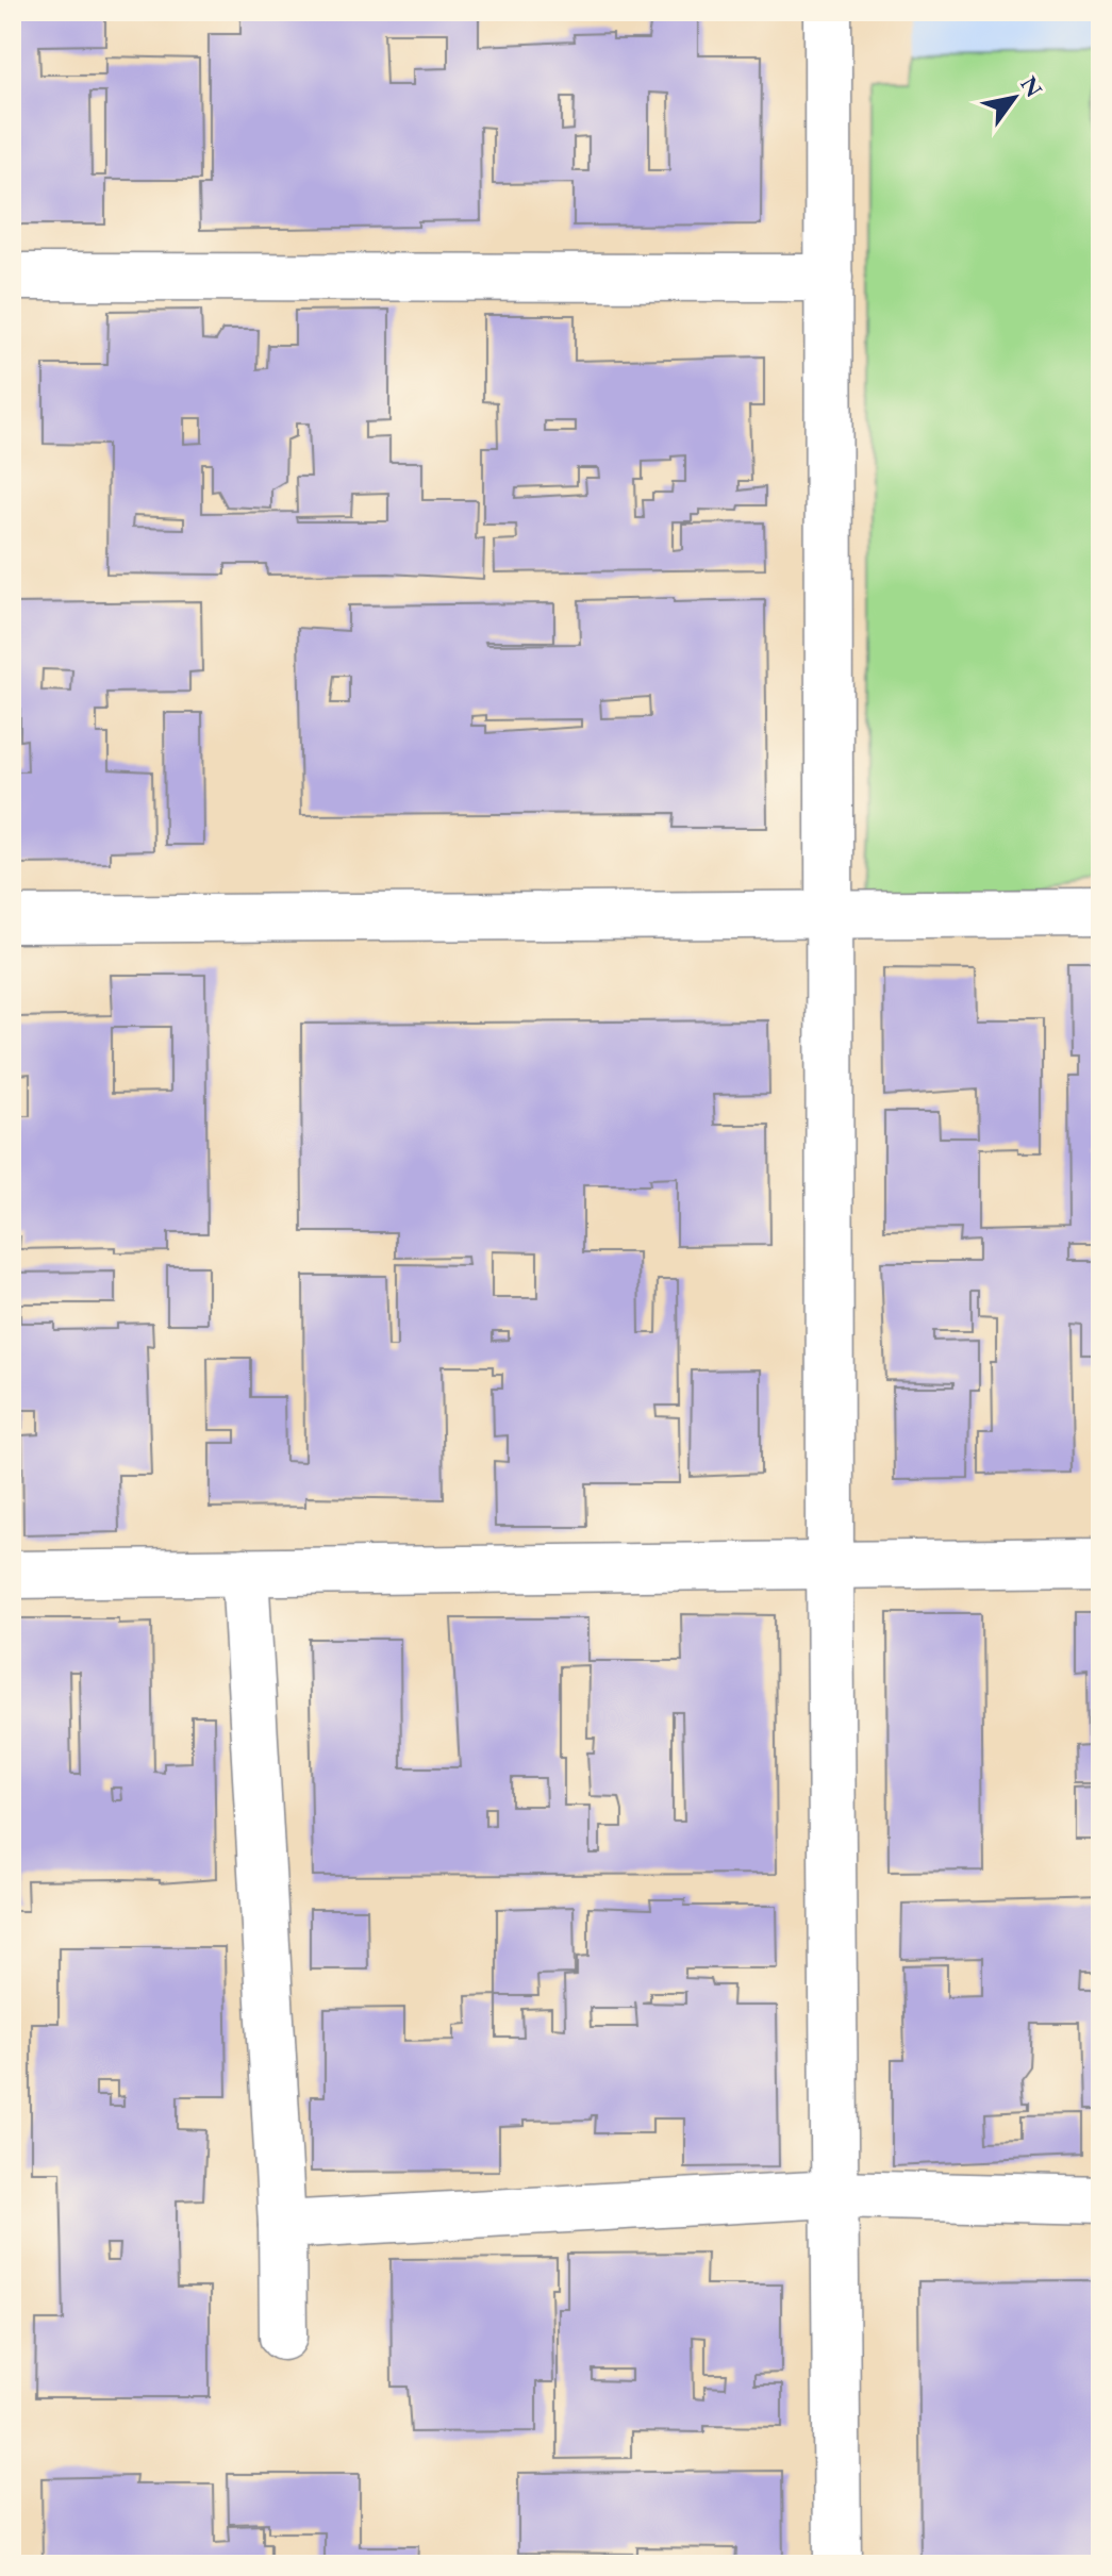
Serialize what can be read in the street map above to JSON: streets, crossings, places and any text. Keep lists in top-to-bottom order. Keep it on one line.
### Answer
{"north":"top right"}
